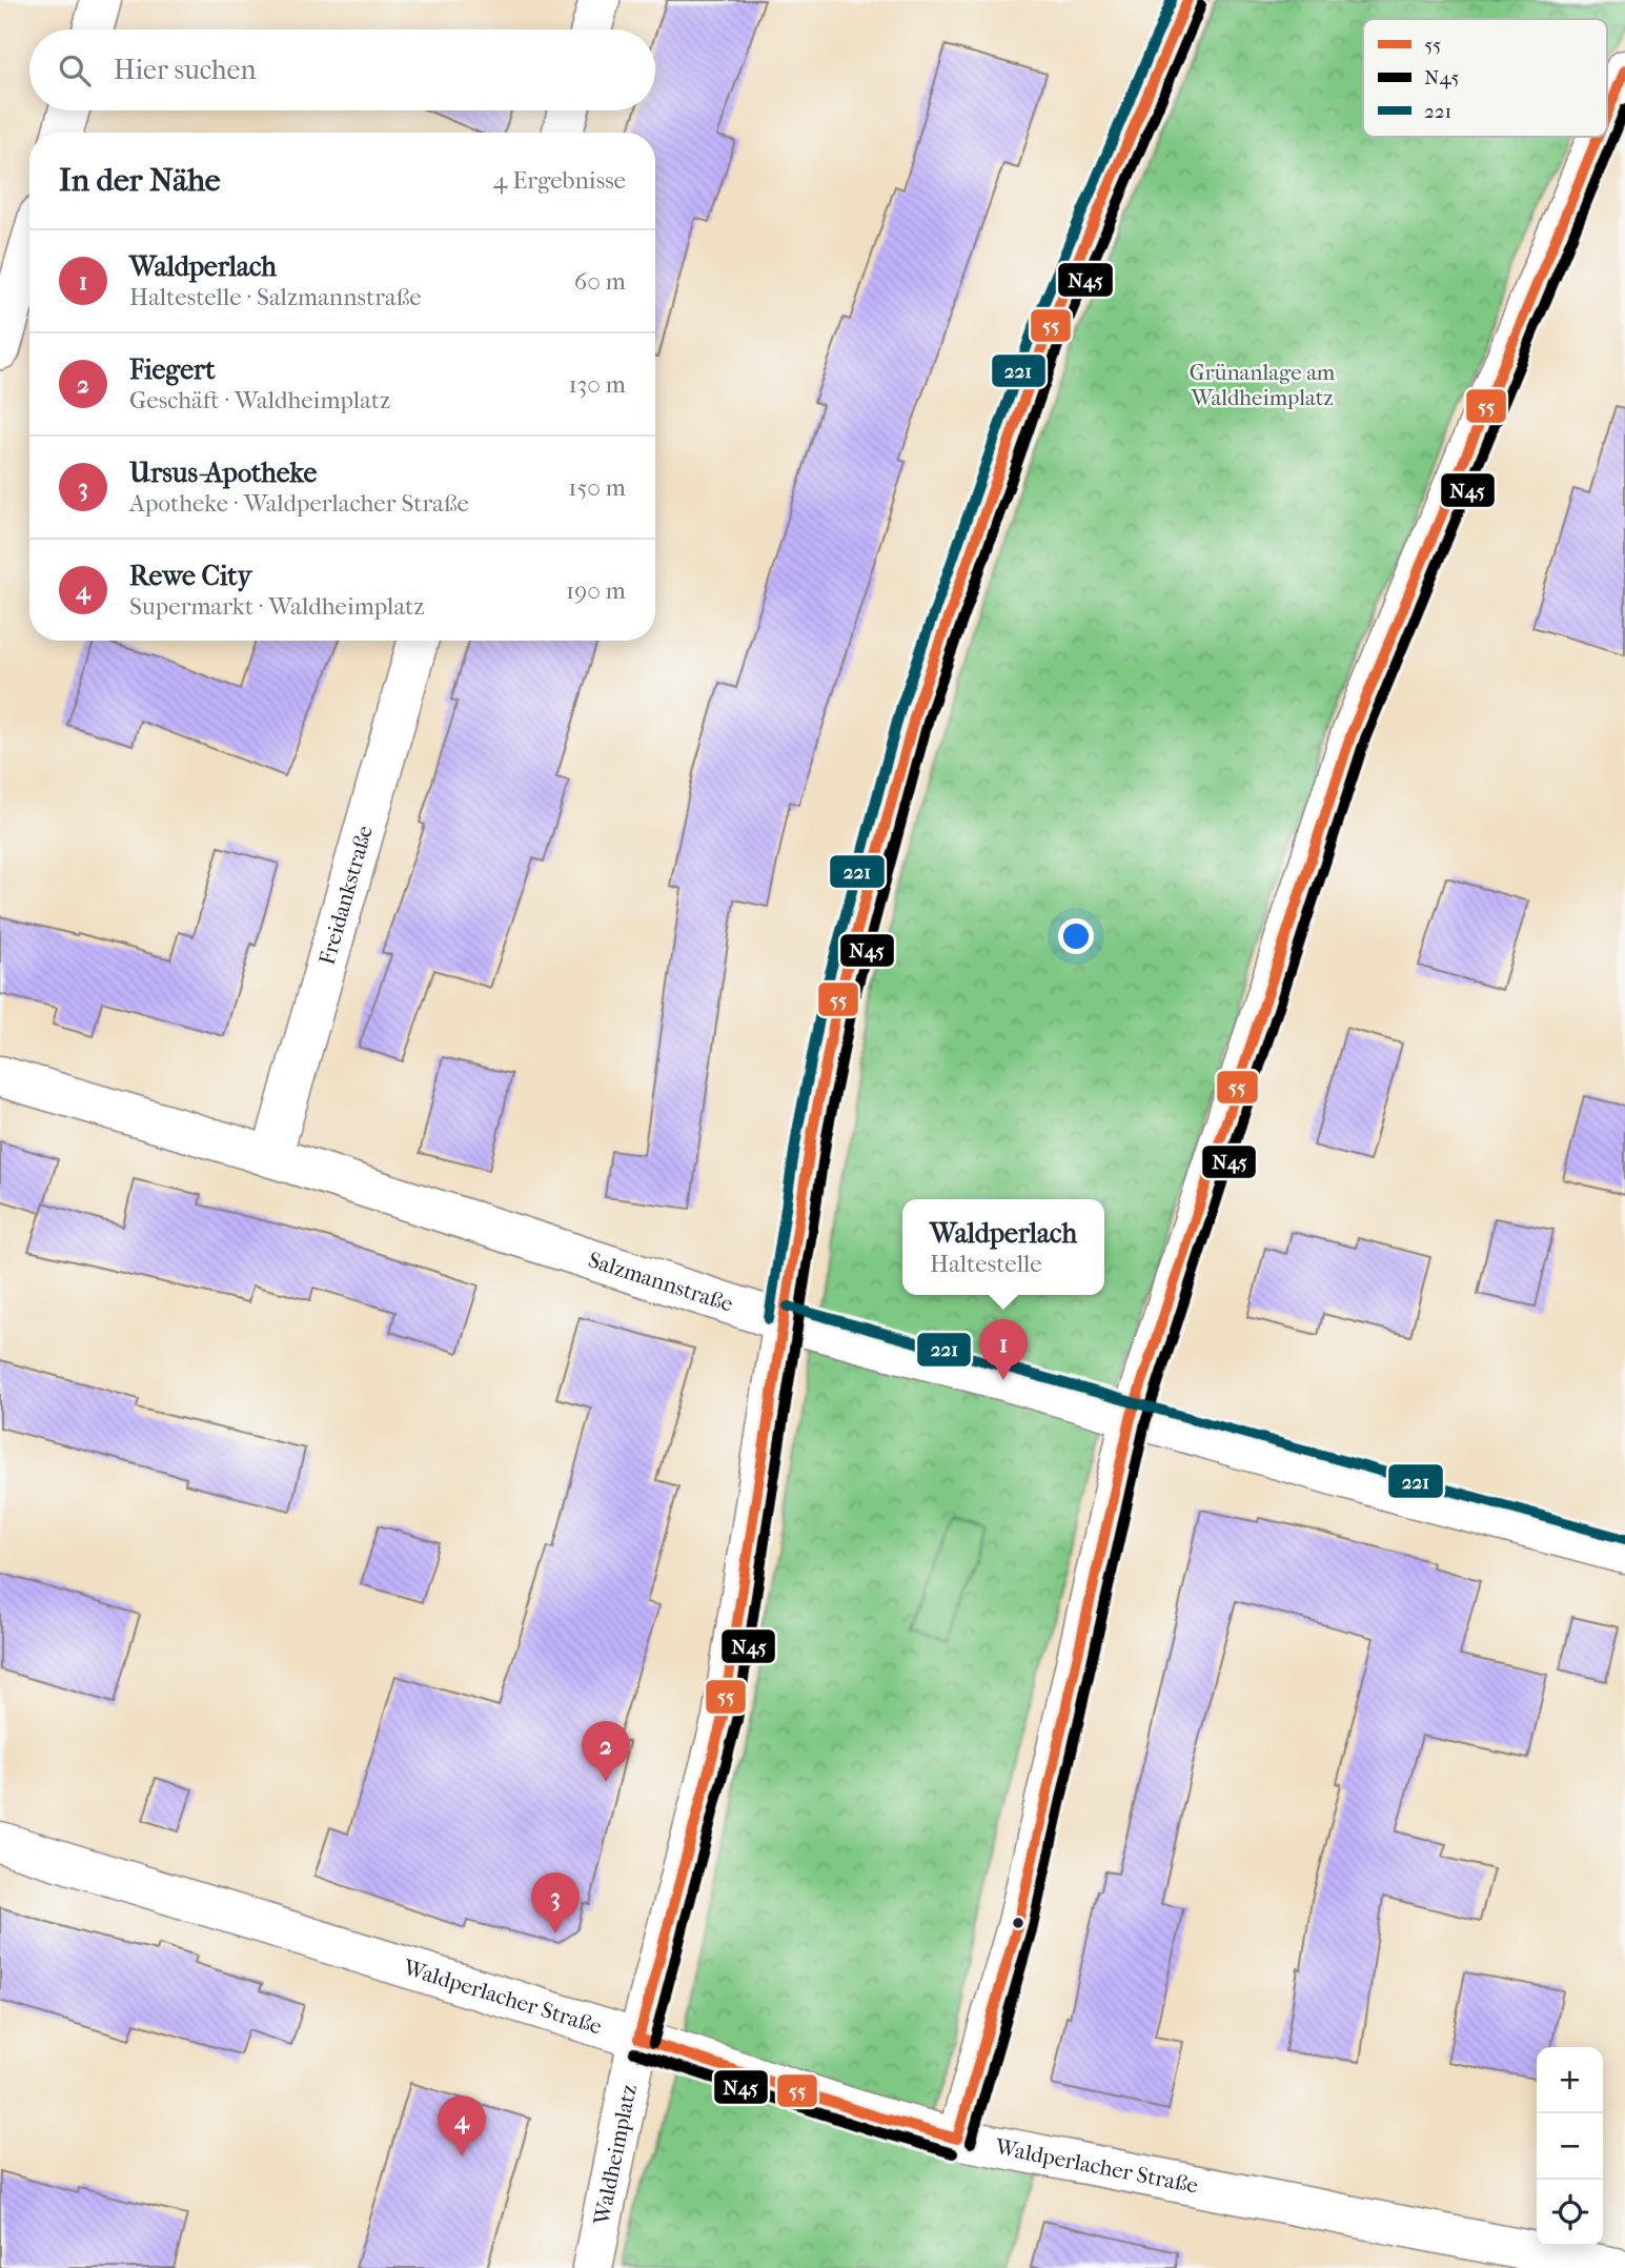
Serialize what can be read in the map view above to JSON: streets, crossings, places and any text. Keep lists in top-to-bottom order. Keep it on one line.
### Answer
{"streets":{"street":["Freidankstraße","Salzmannstraße","Waldperlacher Straße","Waldheimplatz"]},"crossings":[["Freidankstraße","Salzmannstraße"],["Salzmannstraße","Waldheimplatz"],["Waldperlacher Straße","Waldheimplatz"]],"parks":["Grünanlage am Waldheimplatz"],"lines":["transit line 55","transit line 221","transit line N45"],"legend":["55","N45","221"],"page":{"search":"Hier suchen","heading":["In der Nähe","4 Ergebnisse"],"list":[{"mark":"1","name":"Waldperlach","note":"Haltestelle · Salzmannstraße","value":"60 m"},{"mark":"2","name":"Fiegert","note":"Geschäft · Waldheimplatz","value":"130 m"},{"mark":"3","name":"Ursus-Apotheke","note":"Apotheke · Waldperlacher Straße","value":"150 m"},{"mark":"4","name":"Rewe City","note":"Supermarkt · Waldheimplatz","value":"190 m"}],"popup":["Waldperlach","Haltestelle"],"pins":["1","2","3","4"],"map_buttons":["+","−"]}}
